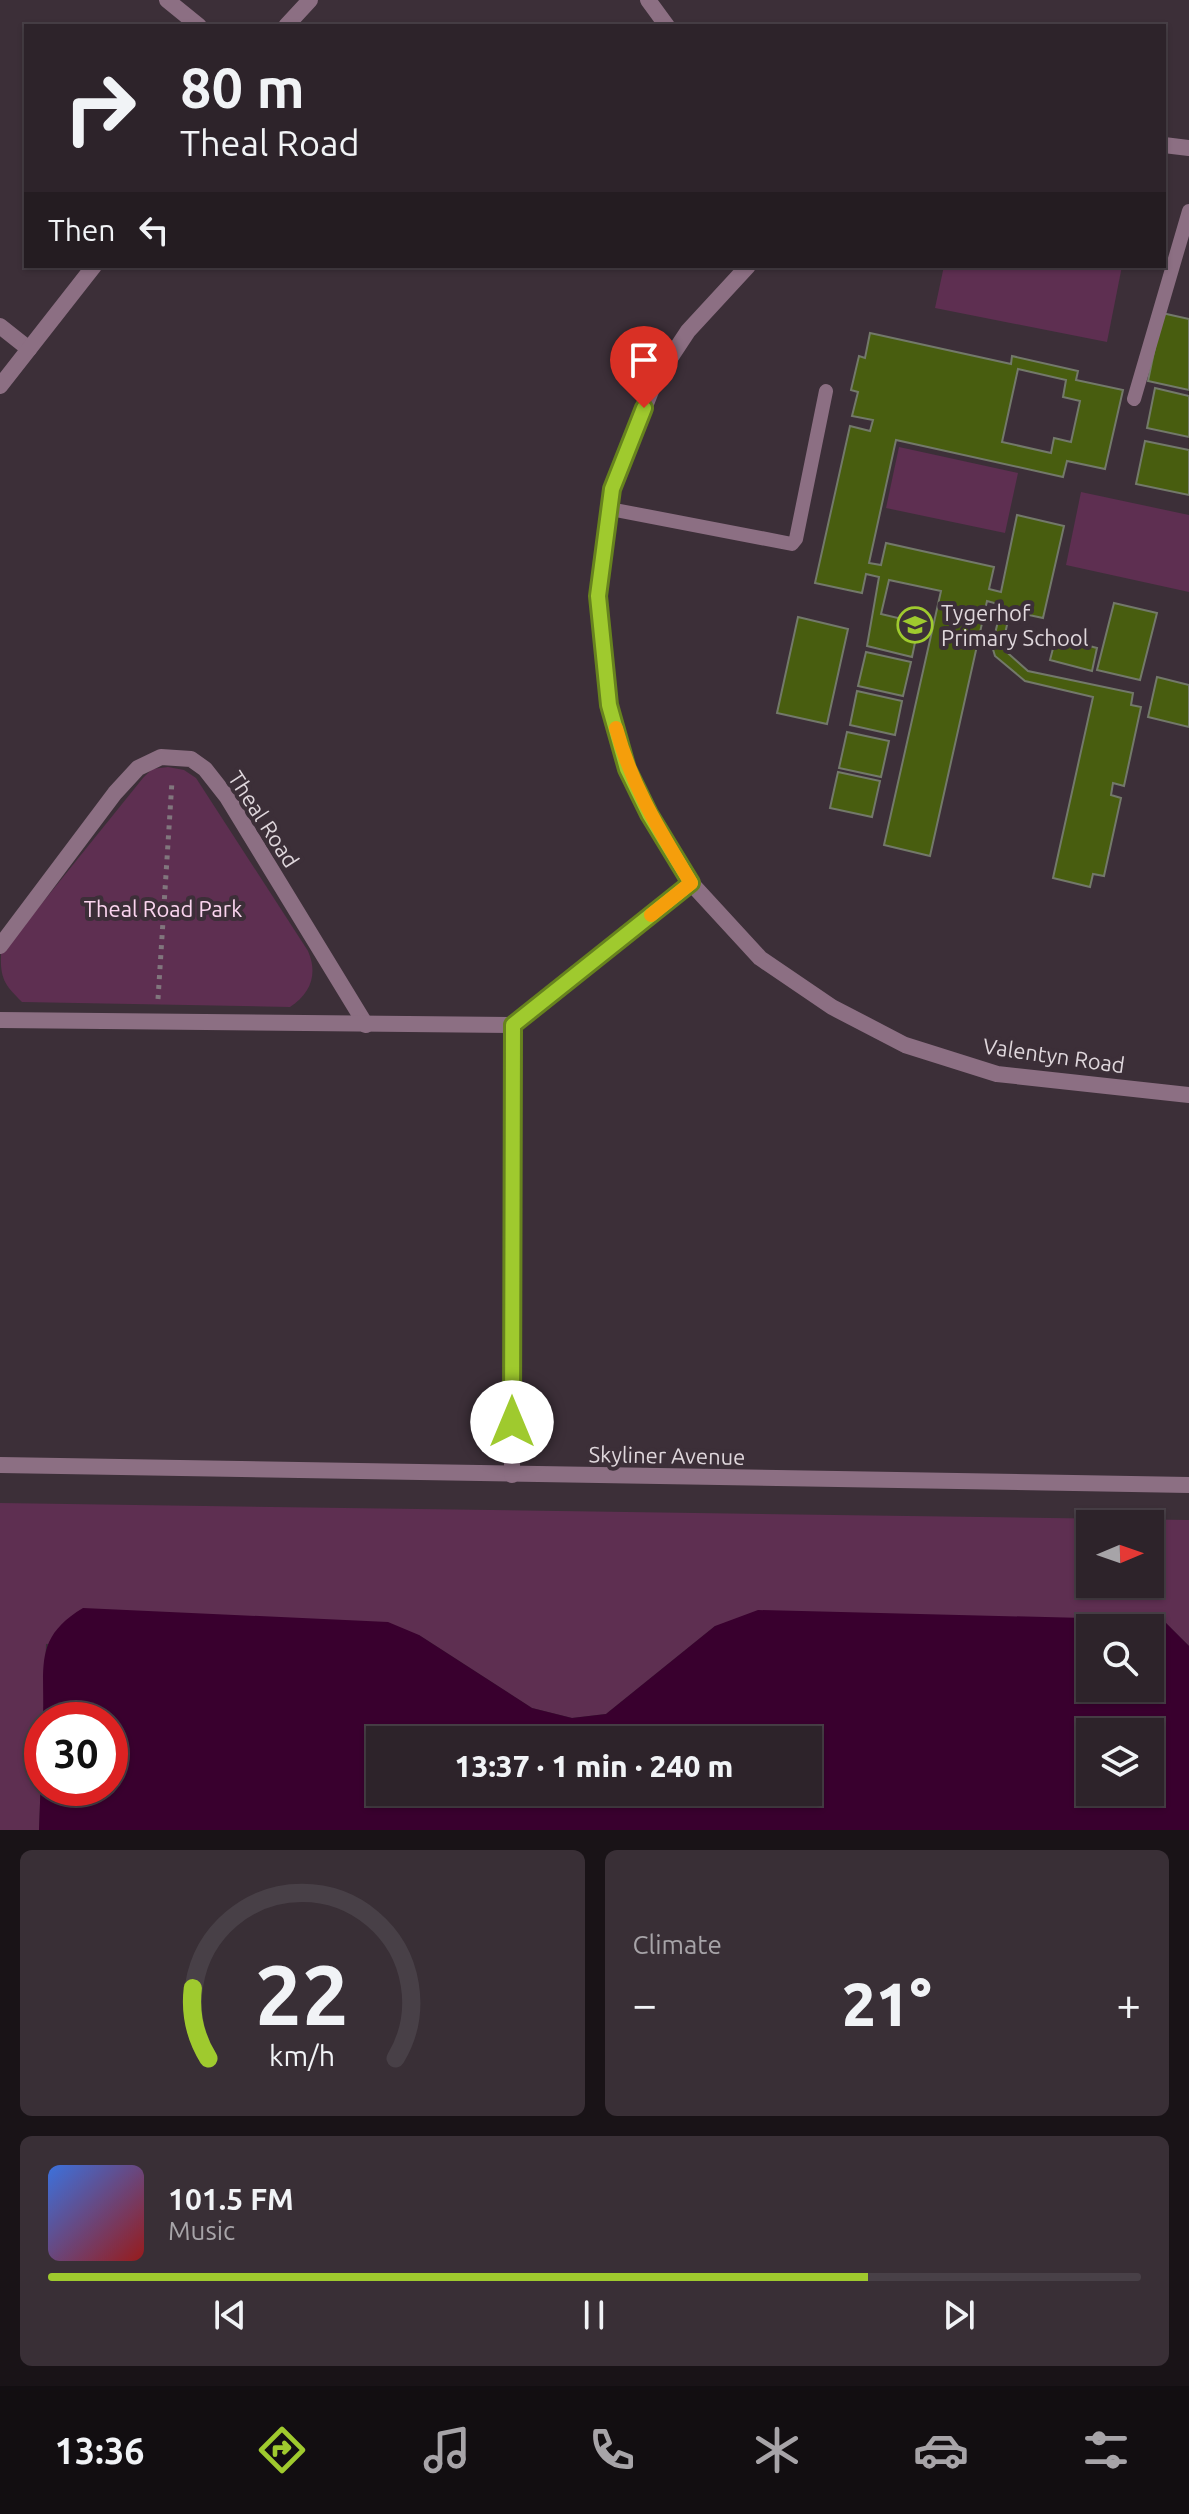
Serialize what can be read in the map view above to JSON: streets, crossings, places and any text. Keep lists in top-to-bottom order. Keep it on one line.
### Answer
{"streets":{"street":["Theal Road","Valentyn Road","Skyliner Avenue"]},"parks":["Theal Road Park"],"places":{"school or university":["Tygerhof Primary School"]},"north":"right","page":{"turn":["80 m","Theal Road"],"then":"Then","limit":"30","trip":"13:37 · 1 min · 240 m","tile":"Climate","heat":["−","21°","+"],"song":["101.5 FM","Music"],"tabs":"13:36","gauge":["22","km/h"]}}
